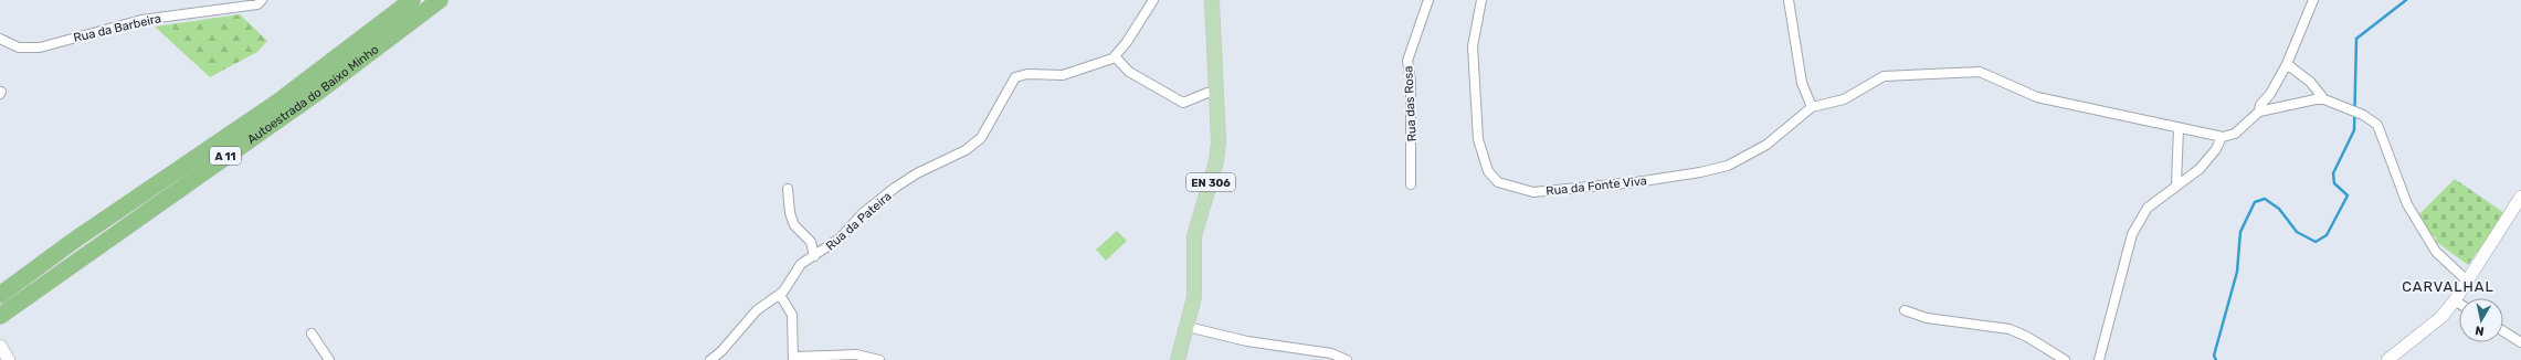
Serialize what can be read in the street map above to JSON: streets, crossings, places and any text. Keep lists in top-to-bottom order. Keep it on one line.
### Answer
{"streets":{"highway":["Autoestrada do Baixo Minho","A 11"],"main road":["EN 306"],"street":["Rua da Barbeira","Rua das Rosa","Rua da Fonte Viva","Rua da Pateira"]},"districts":["CARVALHAL"],"north":"bottom"}
